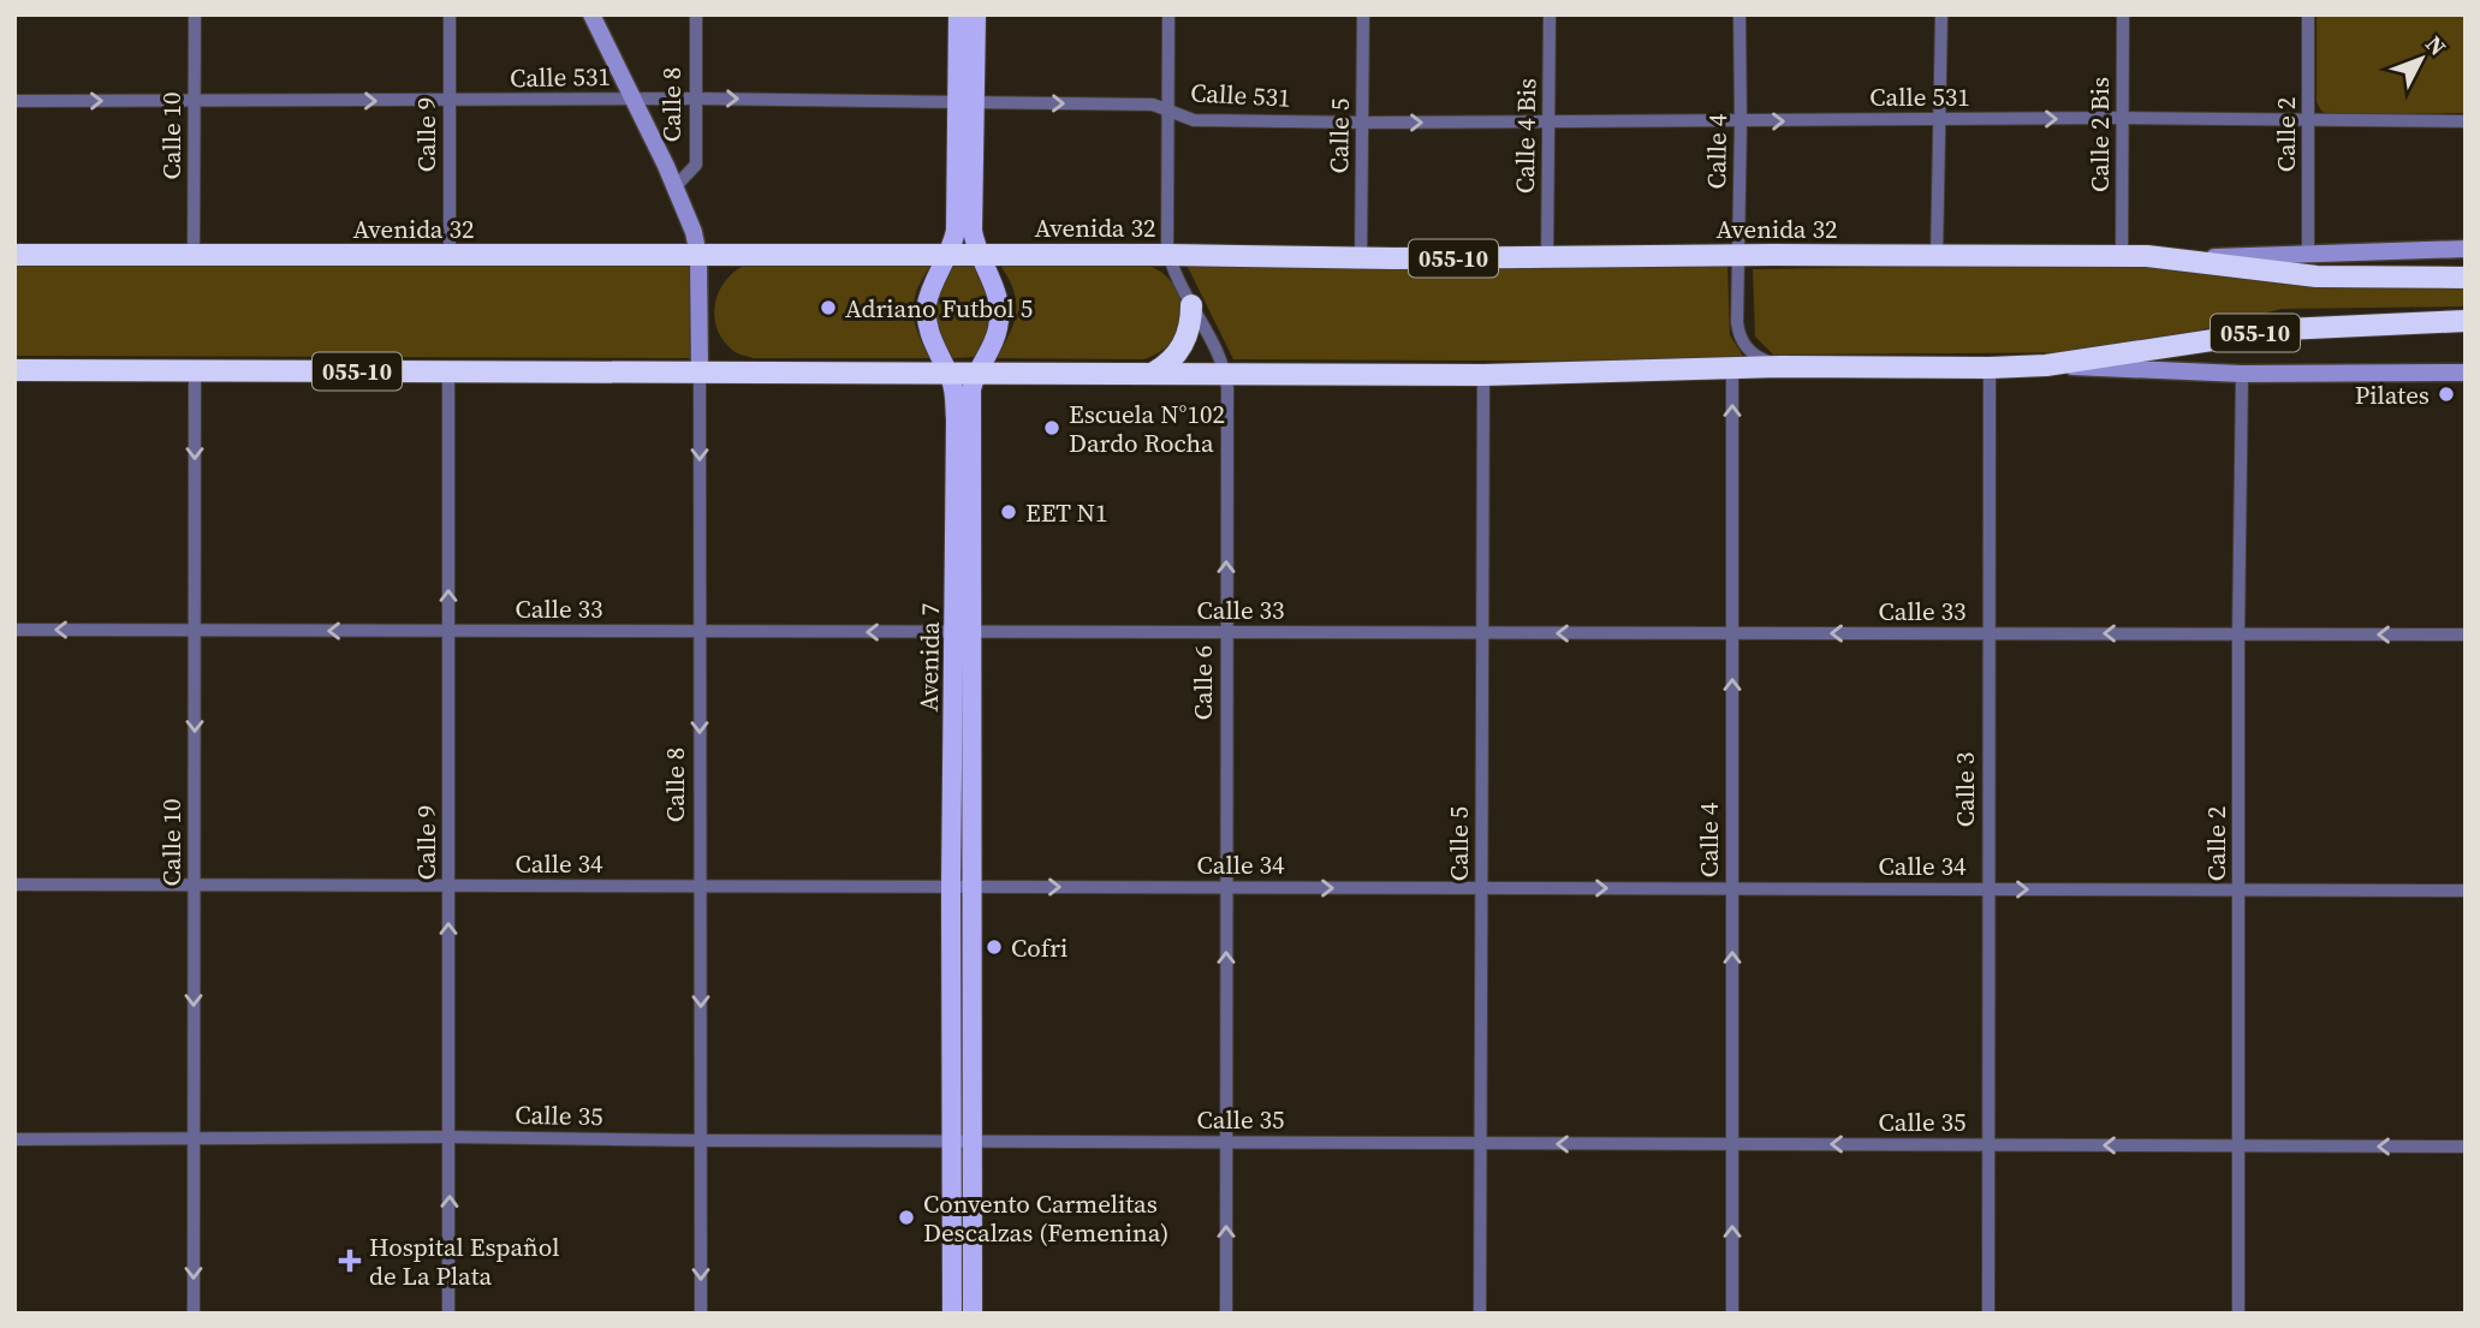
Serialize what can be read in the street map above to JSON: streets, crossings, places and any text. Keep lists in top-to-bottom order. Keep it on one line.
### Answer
{"streets":{"highway":["Avenida 32","055-10"],"main road":["Avenida 7"],"street":["Calle 531","Calle 8","Calle 9","Calle 2 Bis","Calle 2","Calle 10","Calle 5","Calle 4 Bis","Calle 4","Calle 33","Calle 6","Calle 3","Calle 34","Calle 35"]},"crossings":[["Calle 531","Calle 8"],["Calle 531","Calle 9"],["Calle 531","Calle 2 Bis"],["Calle 531","Calle 2"],["Calle 531","Calle 10"],["Calle 531","Calle 5"],["Calle 531","Calle 4 Bis"],["Calle 531","Calle 4"],["Calle 531","Avenida 7"],["Calle 531","Calle 6"],["Calle 8","Avenida 32"],["Calle 8","055-10"],["Calle 8","Calle 33"],["Calle 8","Calle 34"],["Calle 8","Calle 35"],["Calle 9","Avenida 32"],["Calle 9","055-10"],["Calle 9","Calle 33"],["Calle 9","Calle 34"],["Calle 9","Calle 35"],["Calle 2 Bis","Avenida 32"],["Calle 2","Avenida 32"],["Calle 2","Calle 33"],["Calle 2","Calle 34"],["Calle 2","Calle 35"],["Calle 10","Avenida 32"],["Calle 10","055-10"],["Calle 10","Calle 33"],["Calle 10","Calle 34"],["Calle 10","Calle 35"],["Calle 5","Avenida 32"],["Calle 5","055-10"],["Calle 5","Calle 33"],["Calle 5","Calle 34"],["Calle 5","Calle 35"],["Calle 4 Bis","Avenida 32"],["Calle 4","Avenida 32"],["Calle 4","055-10"],["Calle 4","Calle 33"],["Calle 4","Calle 34"],["Calle 4","Calle 35"],["Avenida 32","Avenida 7"],["Avenida 32","Calle 6"],["055-10","Avenida 7"],["055-10","Calle 6"],["055-10","Calle 3"],["Calle 33","Avenida 7"],["Calle 33","Calle 6"],["Calle 33","Calle 3"],["Avenida 7","Calle 34"],["Avenida 7","Calle 35"],["Calle 6","Calle 34"],["Calle 6","Calle 35"],["Calle 3","Calle 34"],["Calle 3","Calle 35"]],"one_way":["Calle 531","Calle 8","Calle 9","Calle 10","Calle 4","Calle 33","Calle 6","Calle 34","Calle 35"],"places":{"other":["Adriano Futbol 5","Pilates","Escuela N°102 Dardo Rocha","EET N1","Cofri","Convento Carmelitas Descalzas (Femenina)"],"health":["Hospital Español de La Plata"]},"north":"top right"}
